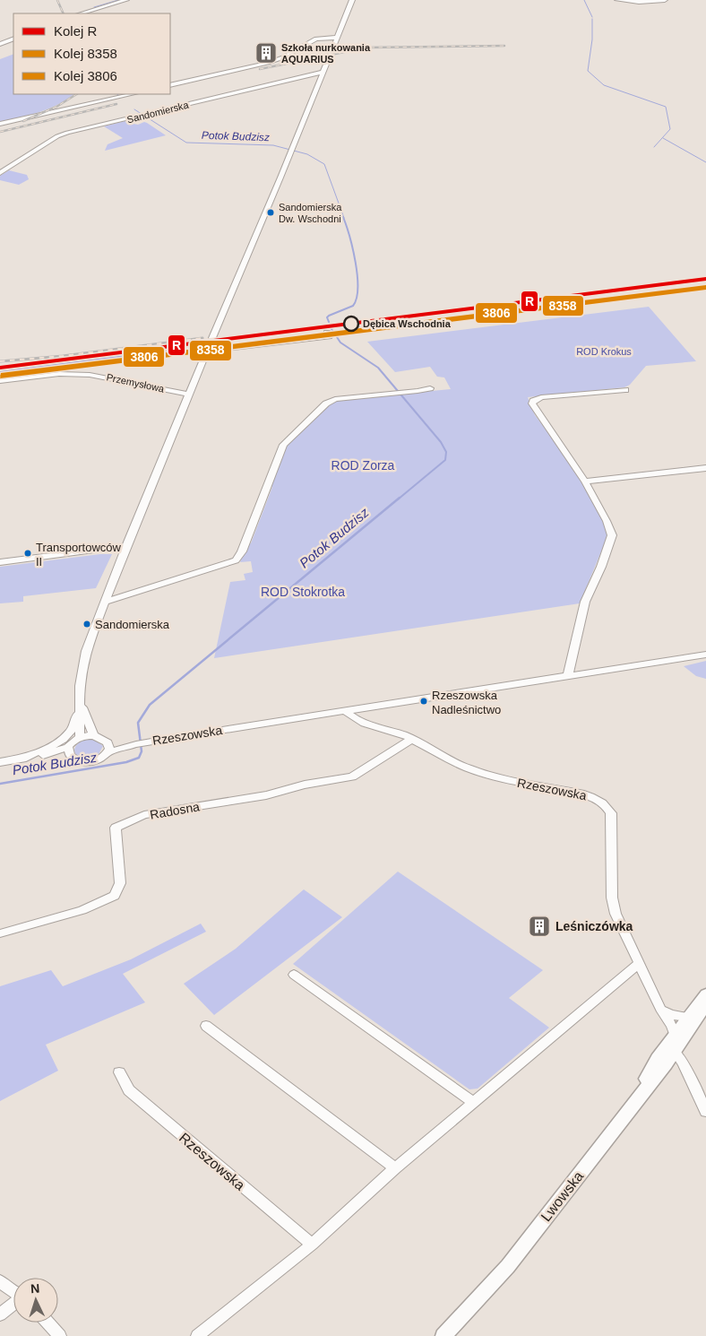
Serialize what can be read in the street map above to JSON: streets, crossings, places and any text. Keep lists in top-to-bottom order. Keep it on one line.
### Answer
{"streets":{"main road":["Lwowska"],"street":["Sandomierska","Przemysłowa","Rzeszowska","Radosna"]},"crossings":[["Rzeszowska","Radosna"]],"water":["Potok Budzisz"],"parks":["ROD Krokus","ROD Zorza","ROD Stokrotka"],"places":{"building":["Szkoła nurkowania AQUARIUS","Leśniczówka"],"other":["Sandomierska Dw. Wschodni","Dębica Wschodnia","Transportowców II","Sandomierska","Rzeszowska Nadleśnictwo"]},"lines":["rail line R","rail line 3806","rail line 8358"],"legend":["Kolej R","Kolej 8358","Kolej 3806"],"north":"top"}
